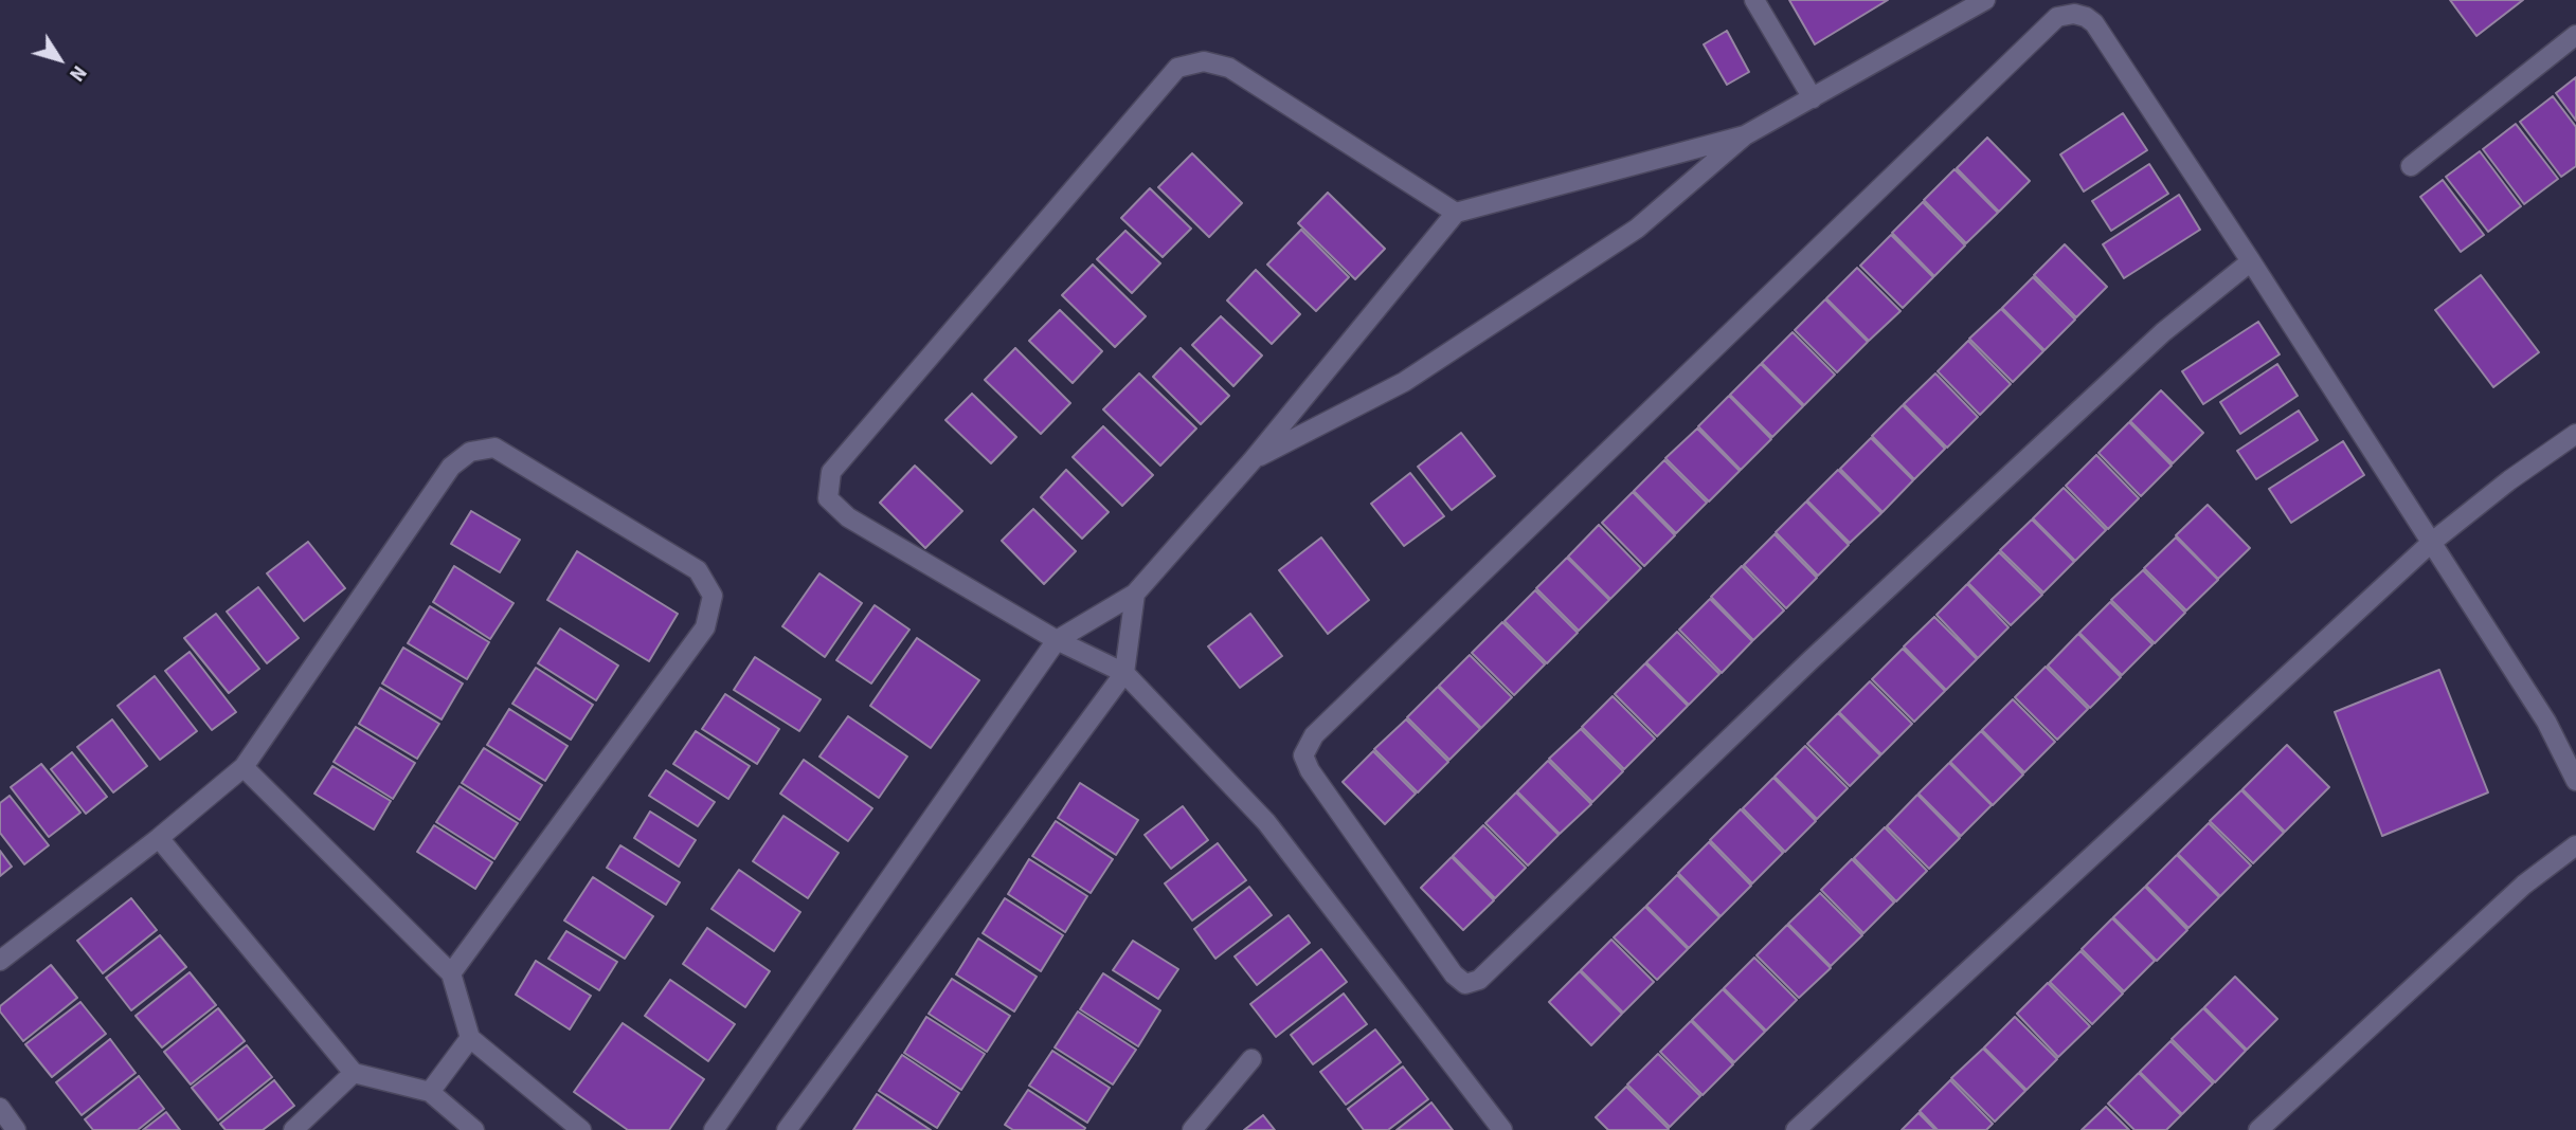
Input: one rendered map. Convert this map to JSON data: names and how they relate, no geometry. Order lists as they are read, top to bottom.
{
  "north": "bottom right"
}
